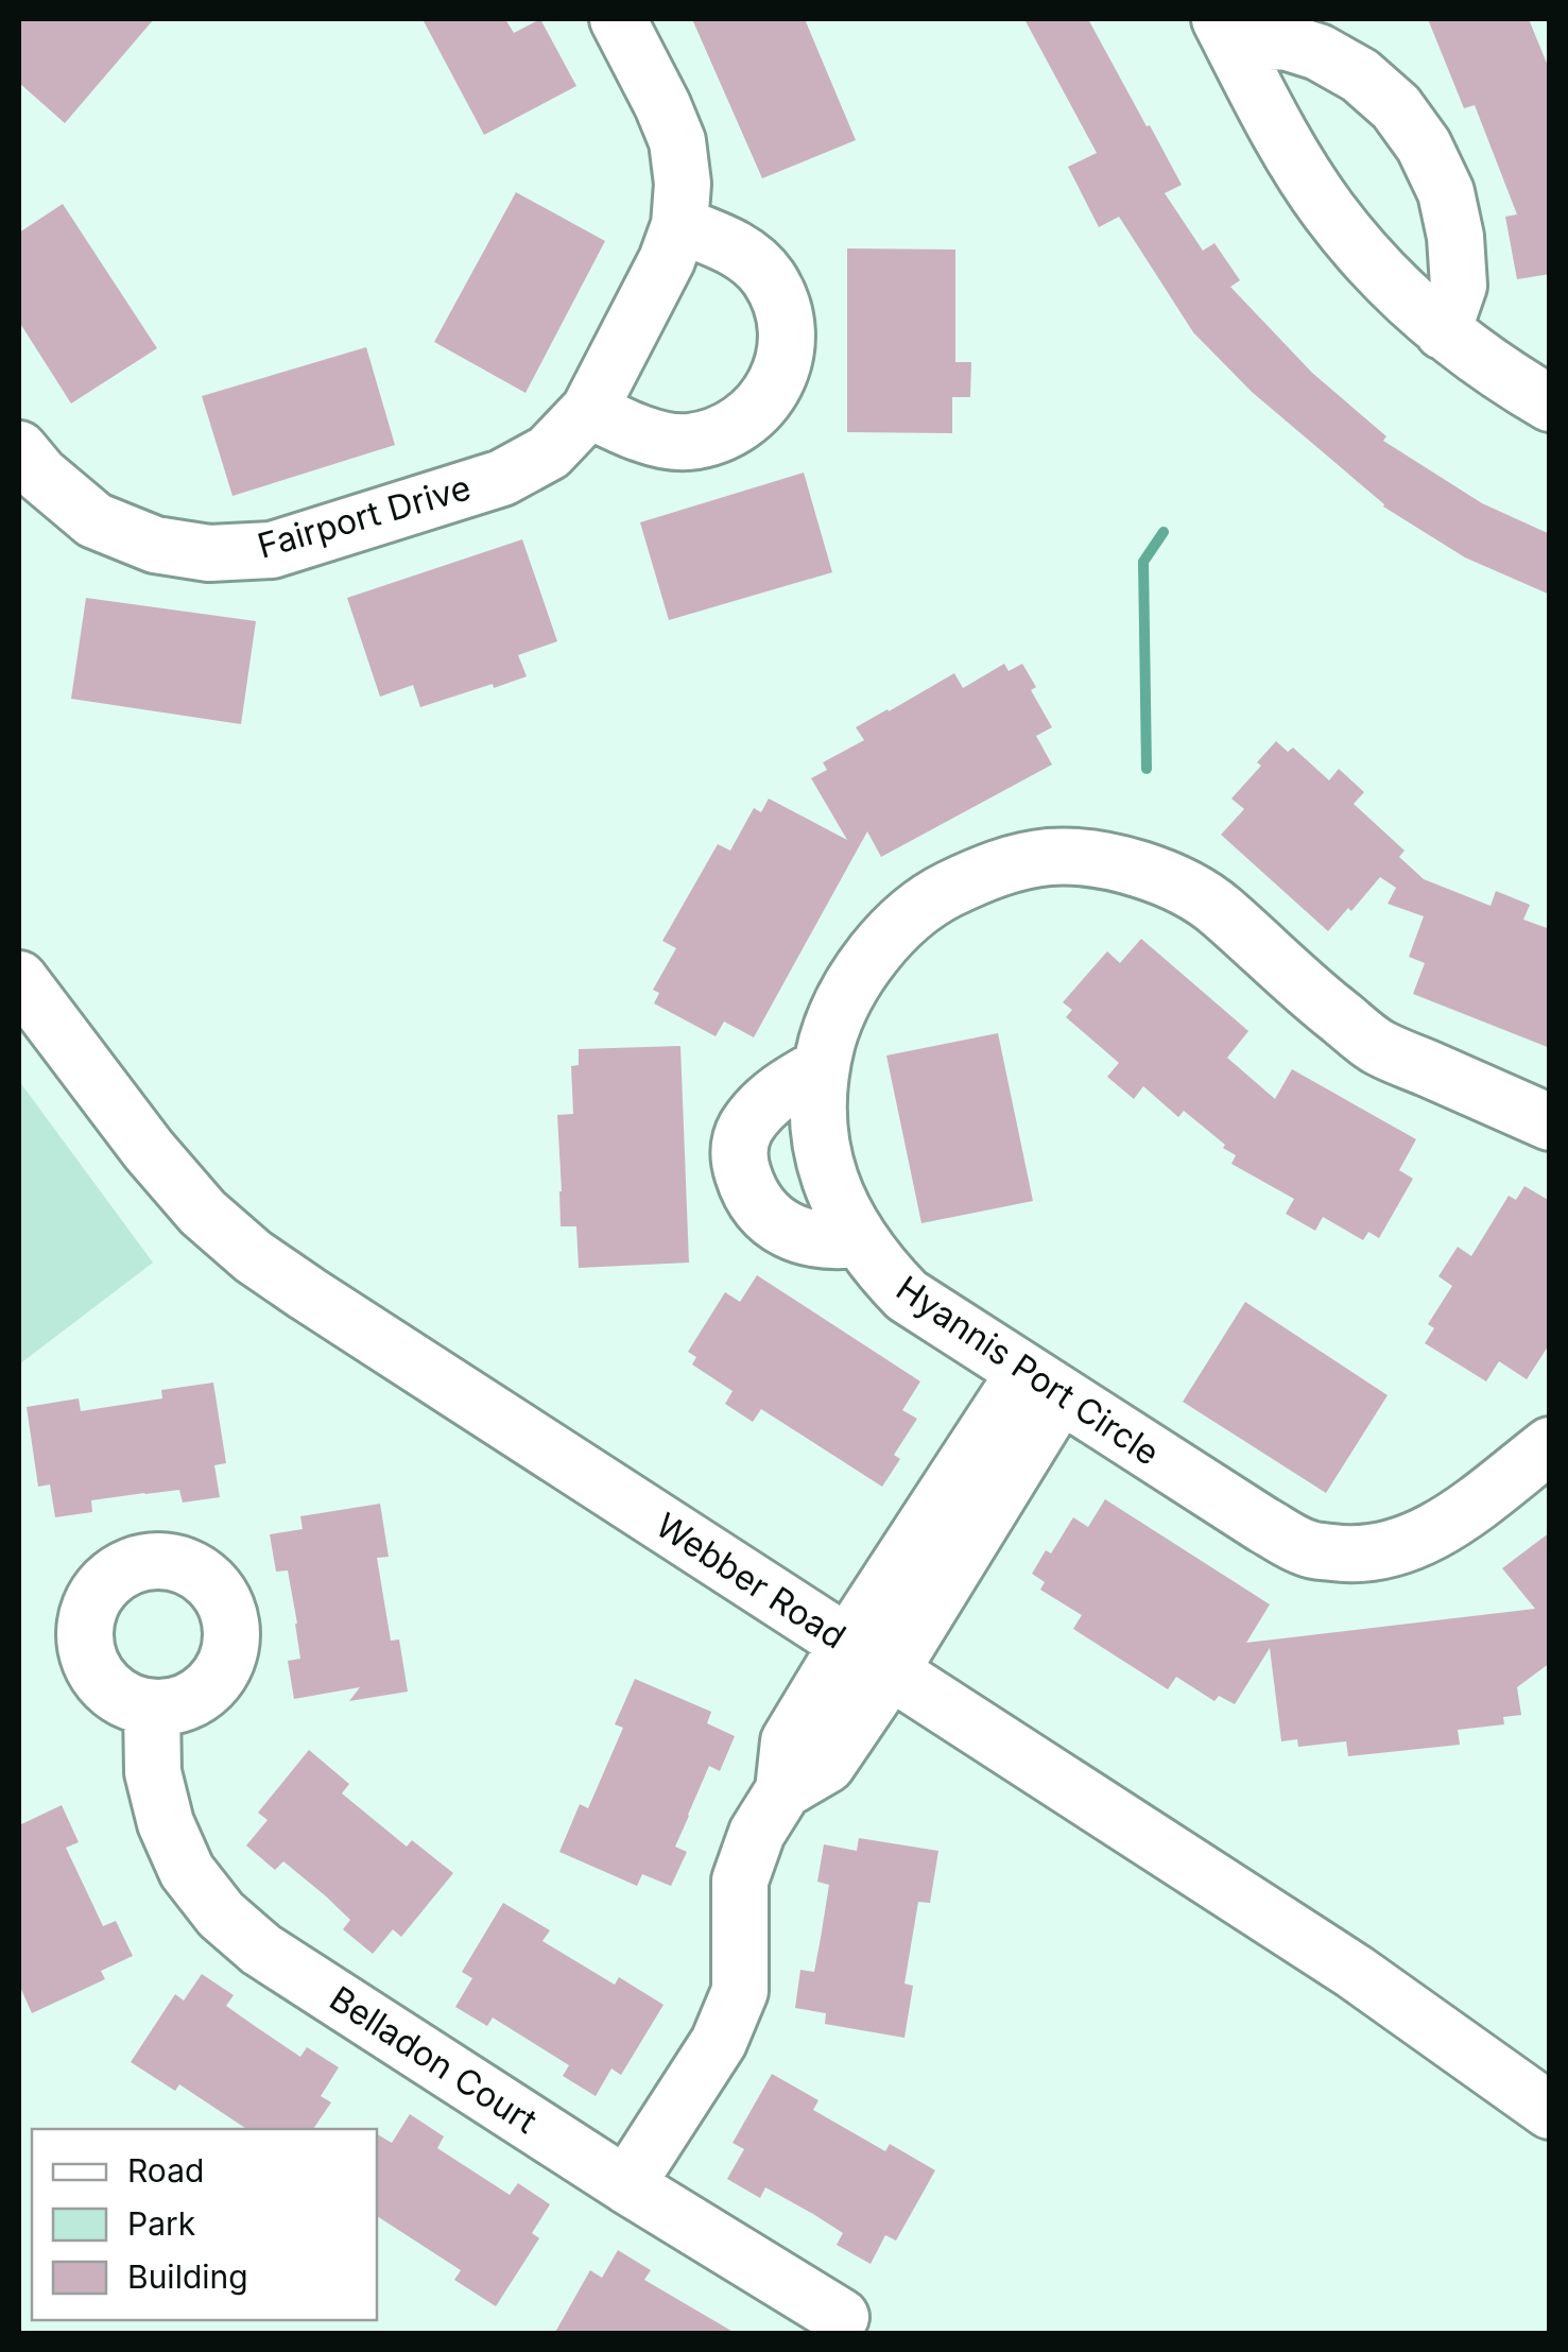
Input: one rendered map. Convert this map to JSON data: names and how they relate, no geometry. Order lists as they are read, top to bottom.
{
  "streets": {
    "street": [
      "Fairport Drive",
      "Hyannis Port Circle",
      "Webber Road",
      "Belladon Court"
    ]
  },
  "legend": ["Road", "Park", "Building"]
}
